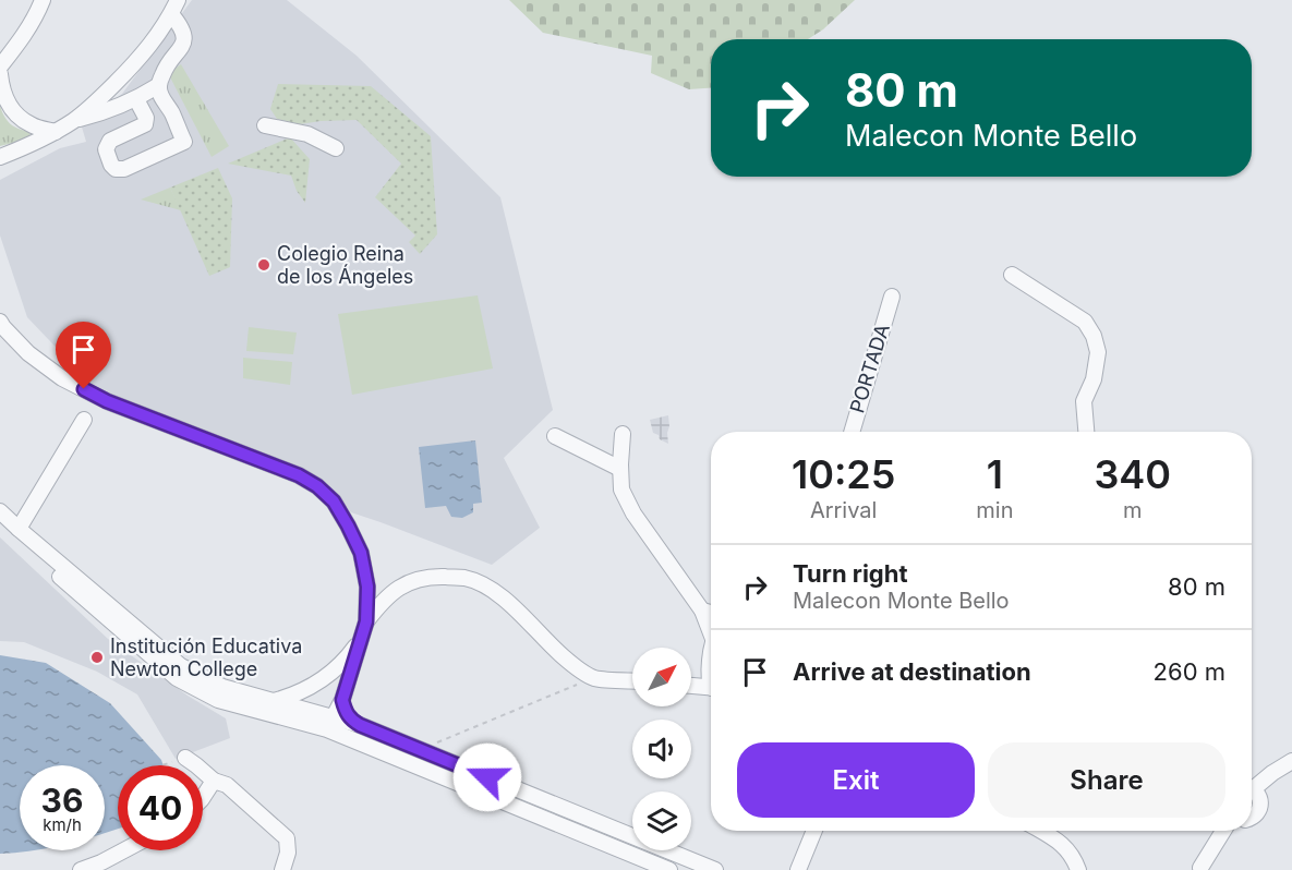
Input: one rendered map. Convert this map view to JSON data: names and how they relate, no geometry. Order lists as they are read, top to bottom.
{
  "streets": {
    "street": ["PORTADA"]
  },
  "places": ["Colegio Reina de los Ángeles", "Institución Educativa Newton College"],
  "north": "top right",
  "page": {
    "turn": ["80 m", "Malecon Monte Bello"],
    "eta": [
      "10:25",
      "Arrival",
      "1",
      "min",
      "340",
      "m"
    ],
    "list": [
      {
        "name": "Turn right",
        "note": "Malecon Monte Bello",
        "value": "80 m"
      },
      {
        "name": "Arrive at destination",
        "value": "260 m"
      }
    ],
    "buttons": ["Exit", "Share"],
    "speed": "36 km/h",
    "limit": "40"
  }
}
